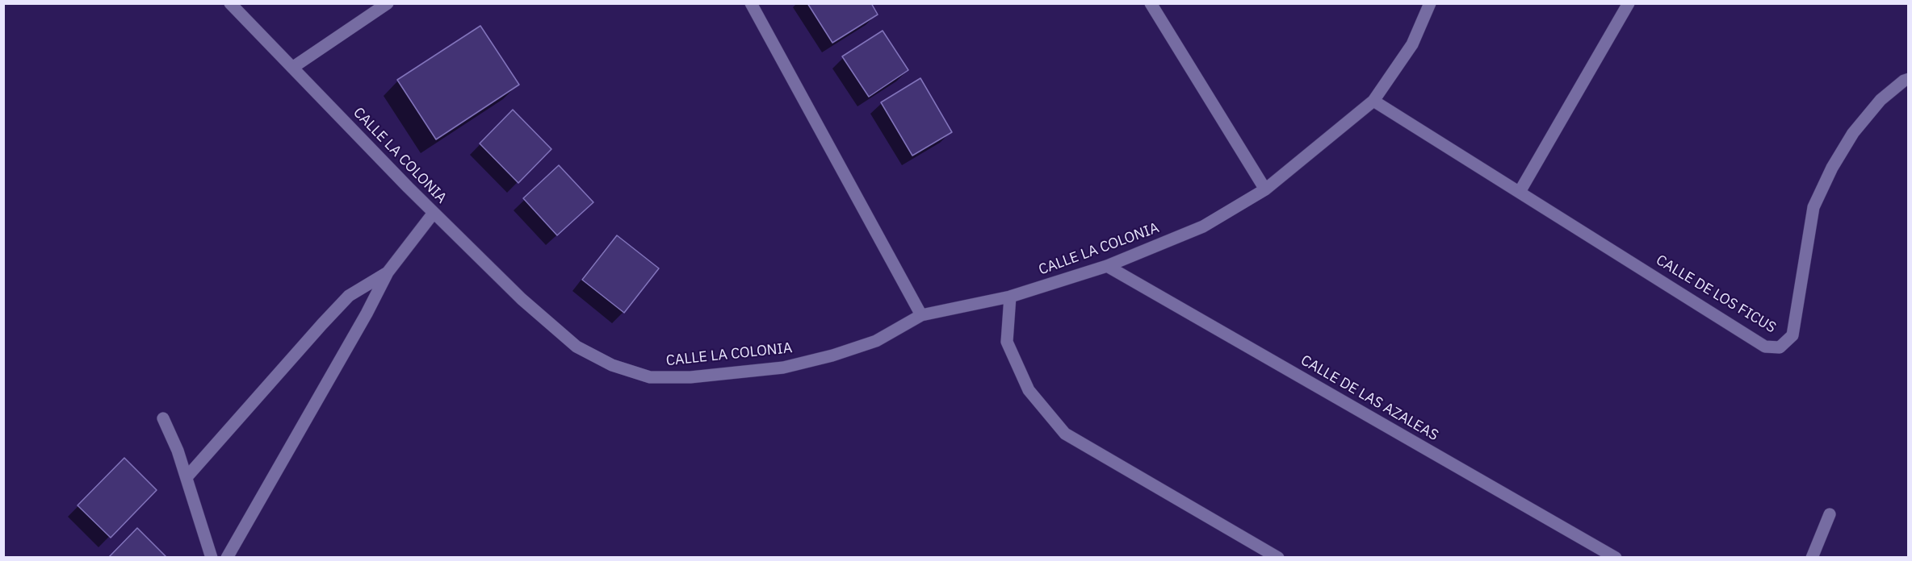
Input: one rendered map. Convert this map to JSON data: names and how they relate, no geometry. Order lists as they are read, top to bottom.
{
  "streets": {
    "street": ["CALLE LA COLONIA", "CALLE DE LOS FICUS", "CALLE DE LAS AZALEAS"]
  },
  "crossings": [
    ["CALLE LA COLONIA", "CALLE DE LOS FICUS"],
    ["CALLE LA COLONIA", "CALLE DE LAS AZALEAS"]
  ]
}
